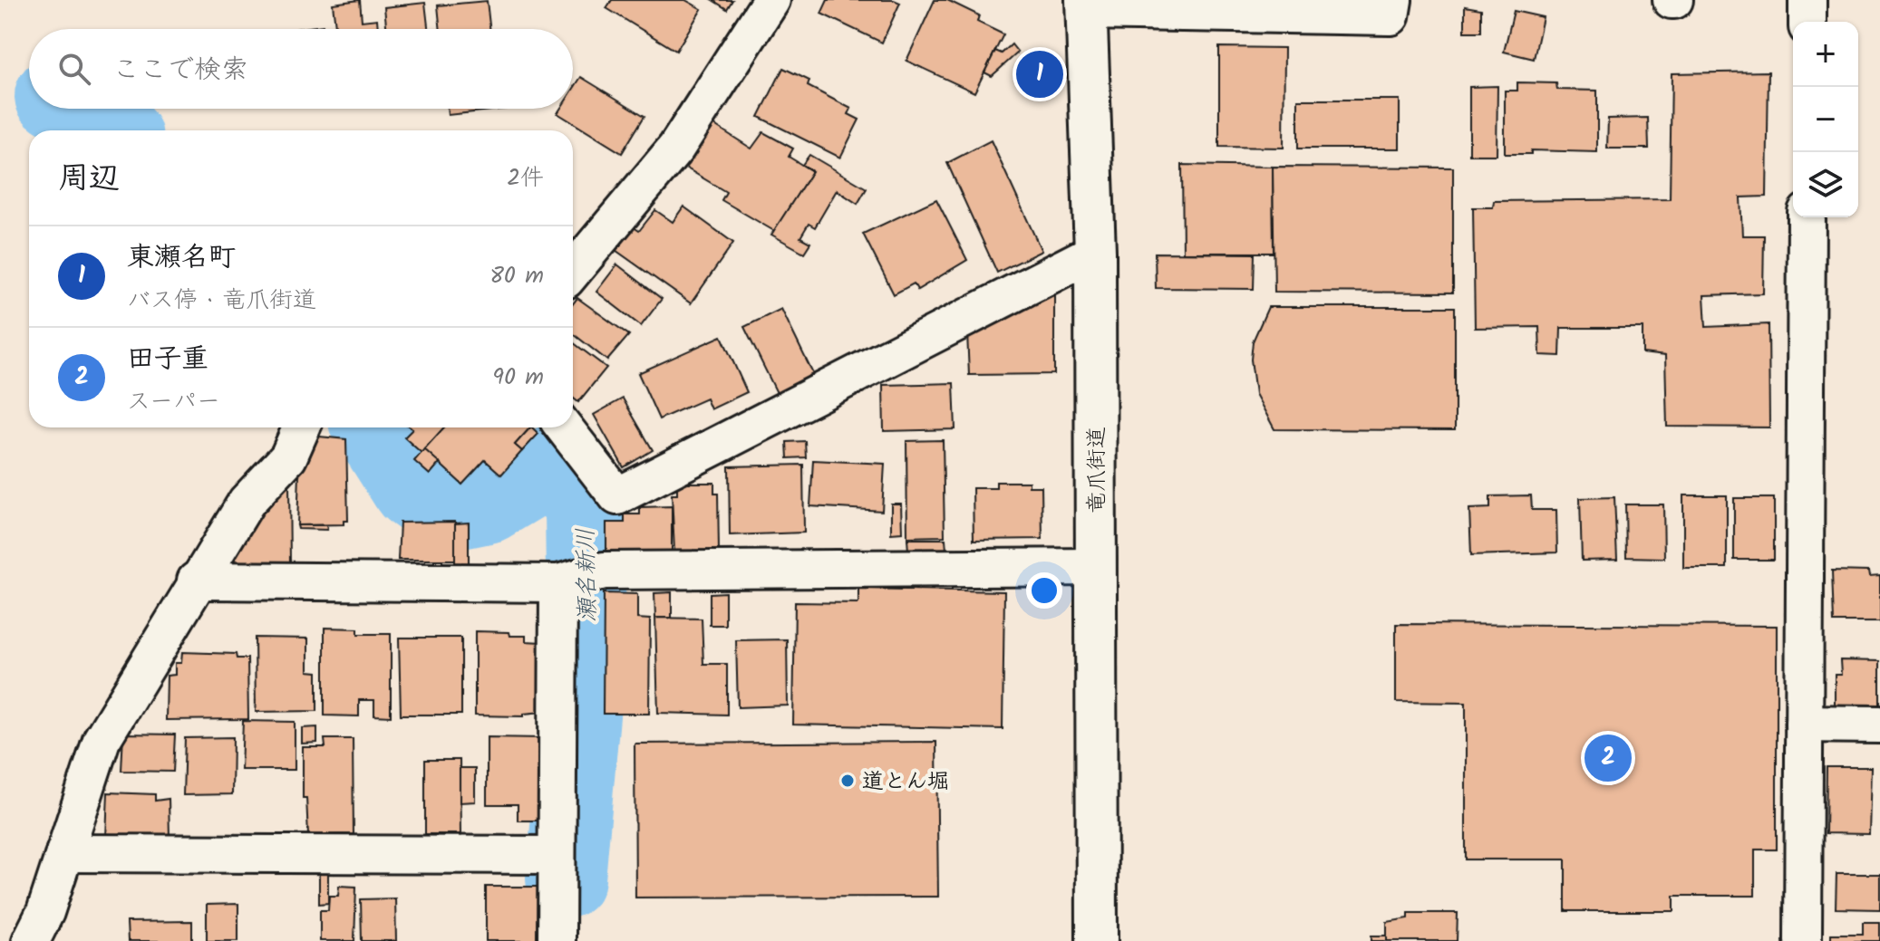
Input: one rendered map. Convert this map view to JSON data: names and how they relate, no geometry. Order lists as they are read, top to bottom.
{
  "streets": {
    "main road": ["竜爪街道"]
  },
  "water": ["瀬名新川"],
  "places": ["道とん堀"],
  "page": {
    "map_buttons": ["+", "−"],
    "search": "ここで検索",
    "pins": ["1", "2"],
    "heading": ["周辺", "2件"],
    "list": [
      {
        "mark": "1",
        "name": "東瀬名町",
        "note": "バス停 · 竜爪街道",
        "value": "80 m"
      },
      {
        "mark": "2",
        "name": "田子重",
        "note": "スーパー",
        "value": "90 m"
      }
    ]
  }
}
